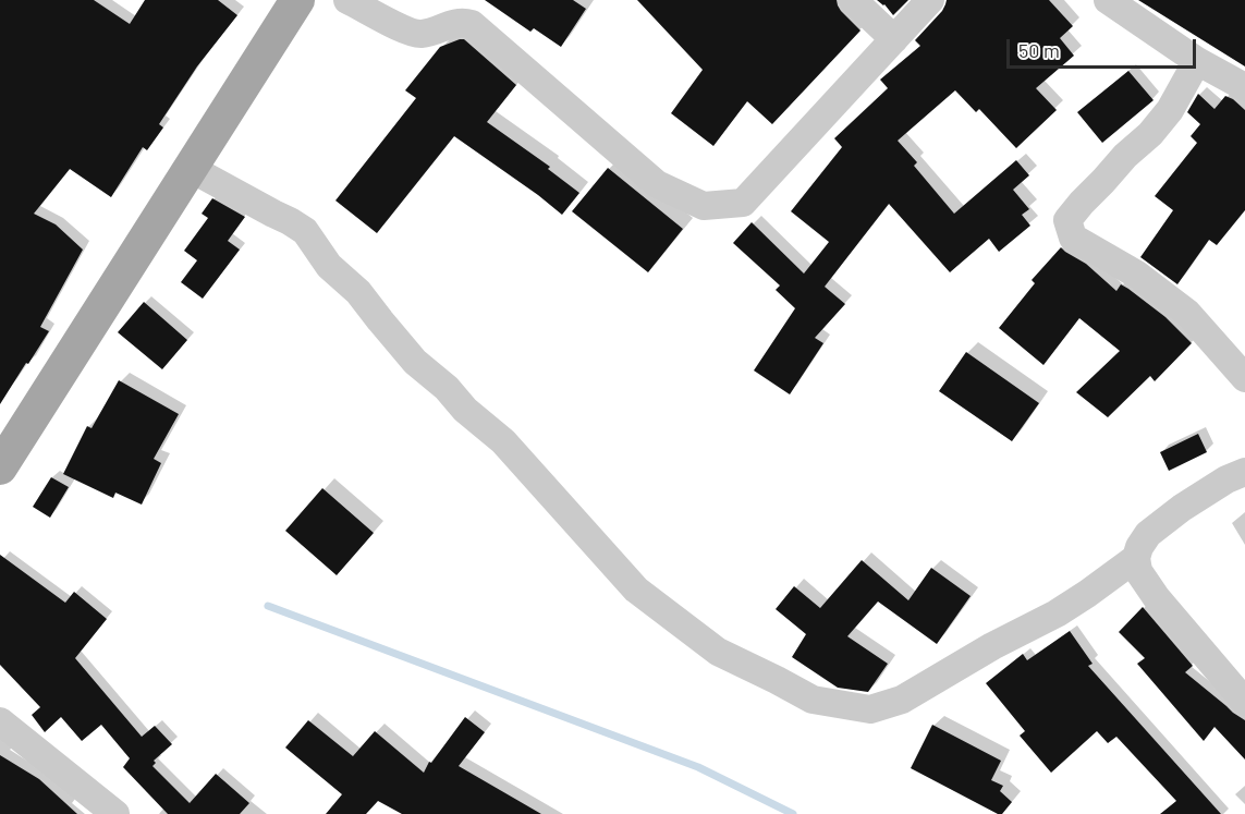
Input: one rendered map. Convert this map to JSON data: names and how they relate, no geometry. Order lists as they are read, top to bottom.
{
  "scale_bar": "50 m"
}
